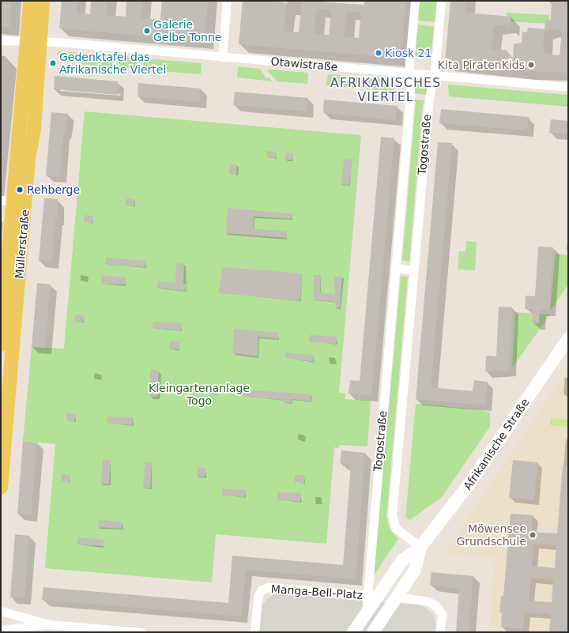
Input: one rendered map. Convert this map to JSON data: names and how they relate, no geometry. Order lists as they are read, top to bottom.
{
  "streets": {
    "main road": ["Müllerstraße"],
    "street": [
      "Otawistraße",
      "Togostraße",
      "Afrikanische Straße",
      "Manga-Bell-Platz"
    ]
  },
  "crossings": [
    ["Otawistraße", "Togostraße"],
    ["Otawistraße", "Müllerstraße"],
    ["Togostraße", "Afrikanische Straße"],
    ["Togostraße", "Manga-Bell-Platz"],
    ["Afrikanische Straße", "Manga-Bell-Platz"]
  ],
  "districts": ["AFRIKANISCHES VIERTEL"],
  "parks": ["Kleingartenanlage Togo"],
  "places": [
    "Galerie Gelbe Tonne",
    "Kiosk 21",
    "Gedenktafel das Afrikanische Viertel",
    "Kita PiratenKids",
    "Rehberge",
    "Möwensee Grundschule"
  ]
}
